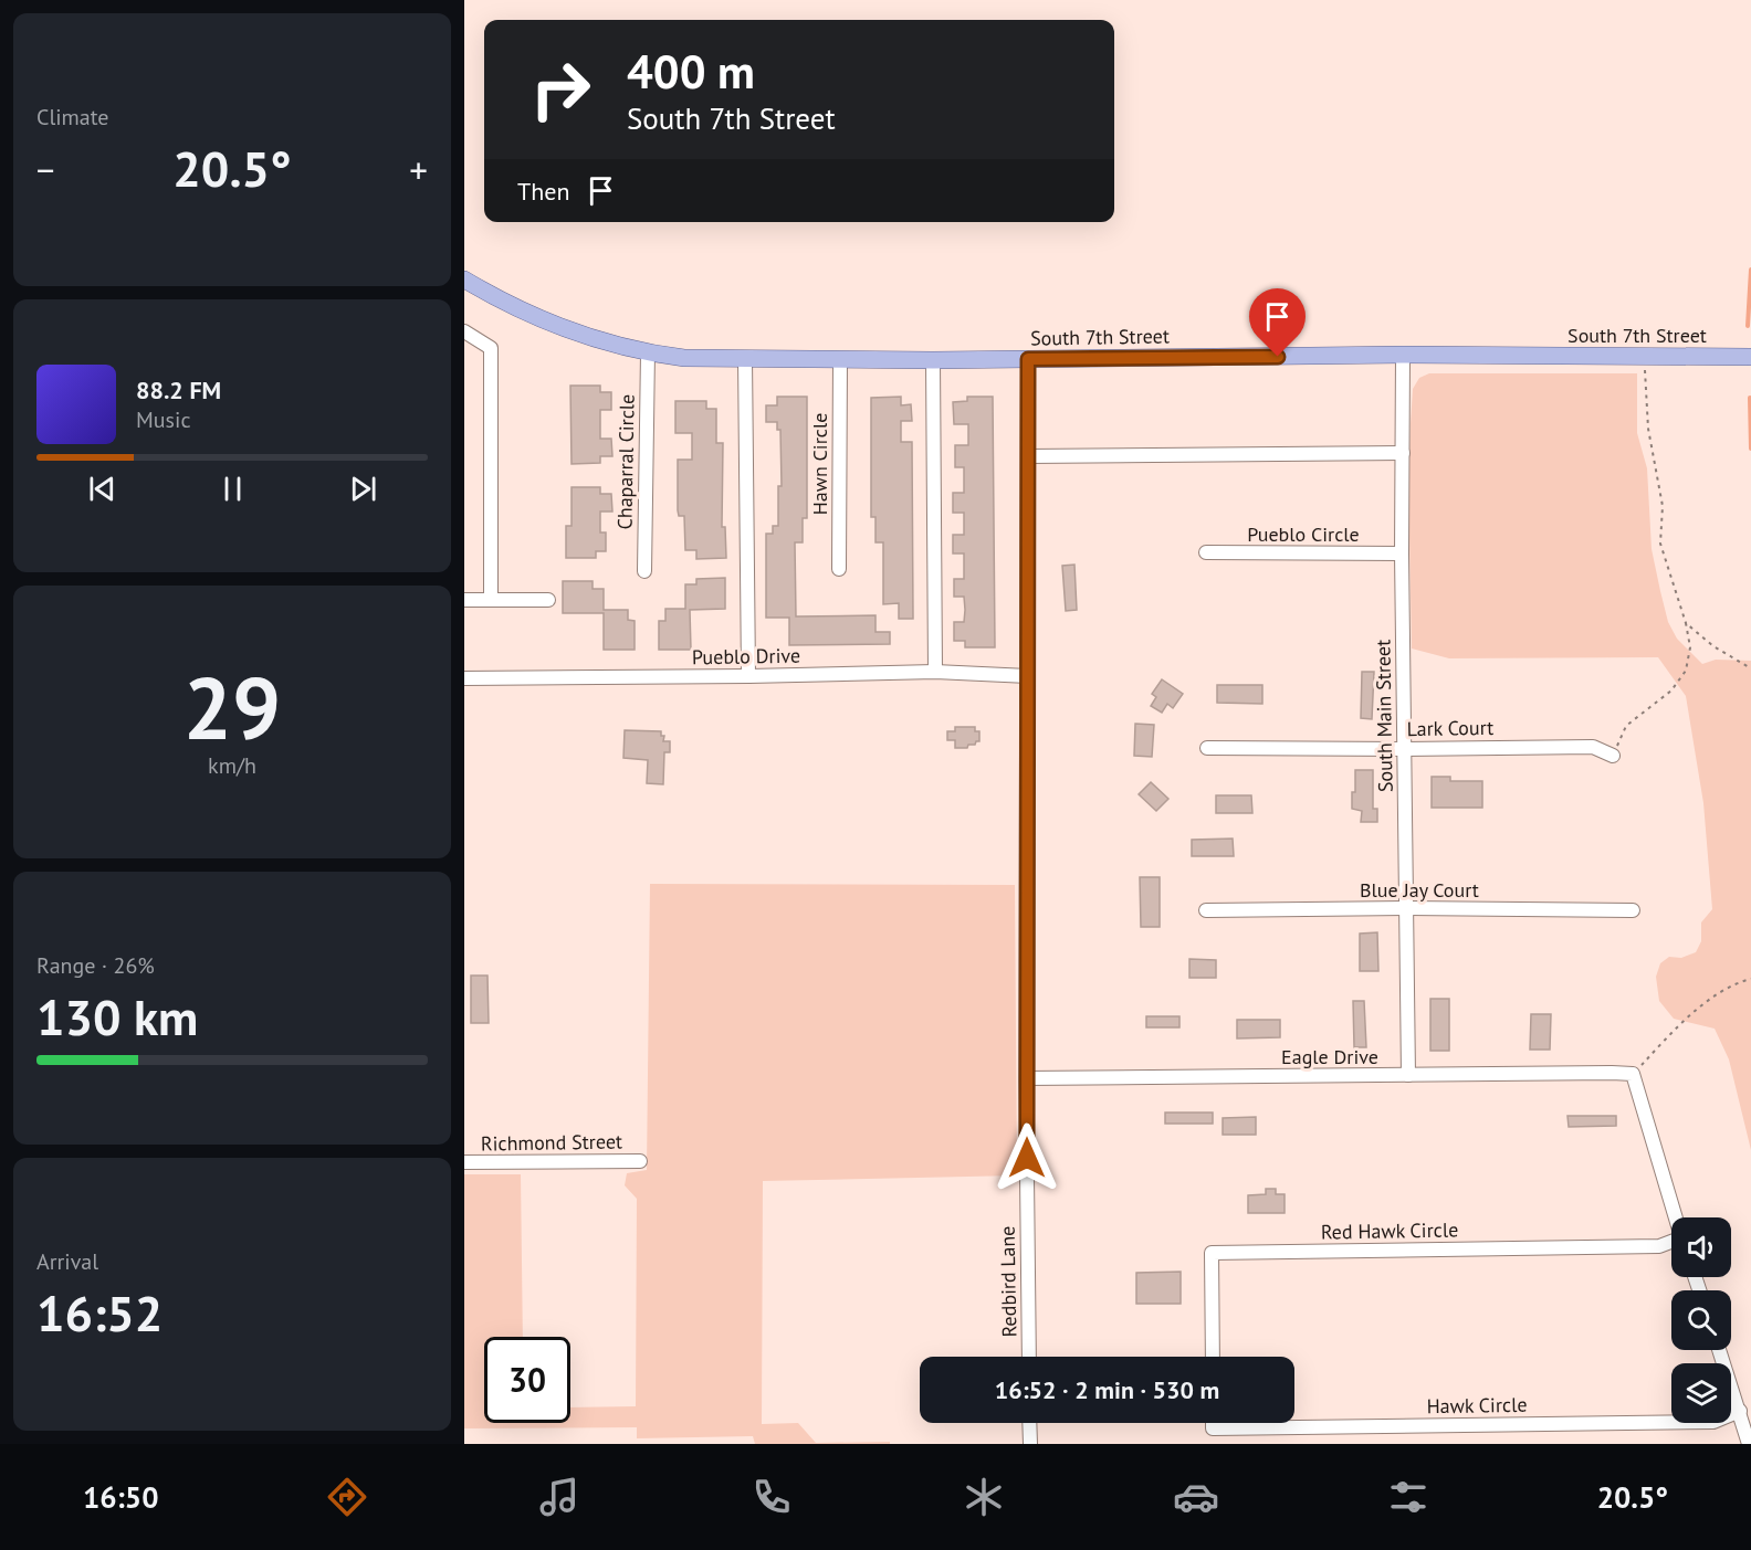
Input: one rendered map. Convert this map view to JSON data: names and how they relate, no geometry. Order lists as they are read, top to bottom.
{
  "streets": {
    "main road": ["South 7th Street"],
    "street": [
      "Chaparral Circle",
      "Hawn Circle",
      "Pueblo Circle",
      "Pueblo Drive",
      "South Main Street",
      "Lark Court",
      "Blue Jay Court",
      "Eagle Drive",
      "Richmond Street",
      "Red Hawk Circle",
      "Redbird Lane",
      "Hawk Circle"
    ]
  },
  "crossings": [
    ["South 7th Street", "Chaparral Circle"],
    ["South 7th Street", "Hawn Circle"],
    ["South 7th Street", "South Main Street"],
    ["South 7th Street", "Redbird Lane"],
    ["Pueblo Circle", "South Main Street"],
    ["Pueblo Drive", "Redbird Lane"],
    ["South Main Street", "Lark Court"],
    ["South Main Street", "Blue Jay Court"],
    ["South Main Street", "Eagle Drive"],
    ["Eagle Drive", "Redbird Lane"]
  ],
  "page": {
    "tile": [
      "Climate",
      ["29", "km/h"],
      ["Range · 26%", "130 km"],
      ["Arrival", "16:52"]
    ],
    "turn": ["400 m", "South 7th Street"],
    "heat": ["−", "20.5°", "+"],
    "then": "Then",
    "song": ["88.2 FM", "Music"],
    "limit": "30",
    "trip": "16:52 · 2 min · 530 m",
    "tabs": ["16:50", "20.5°"]
  }
}
